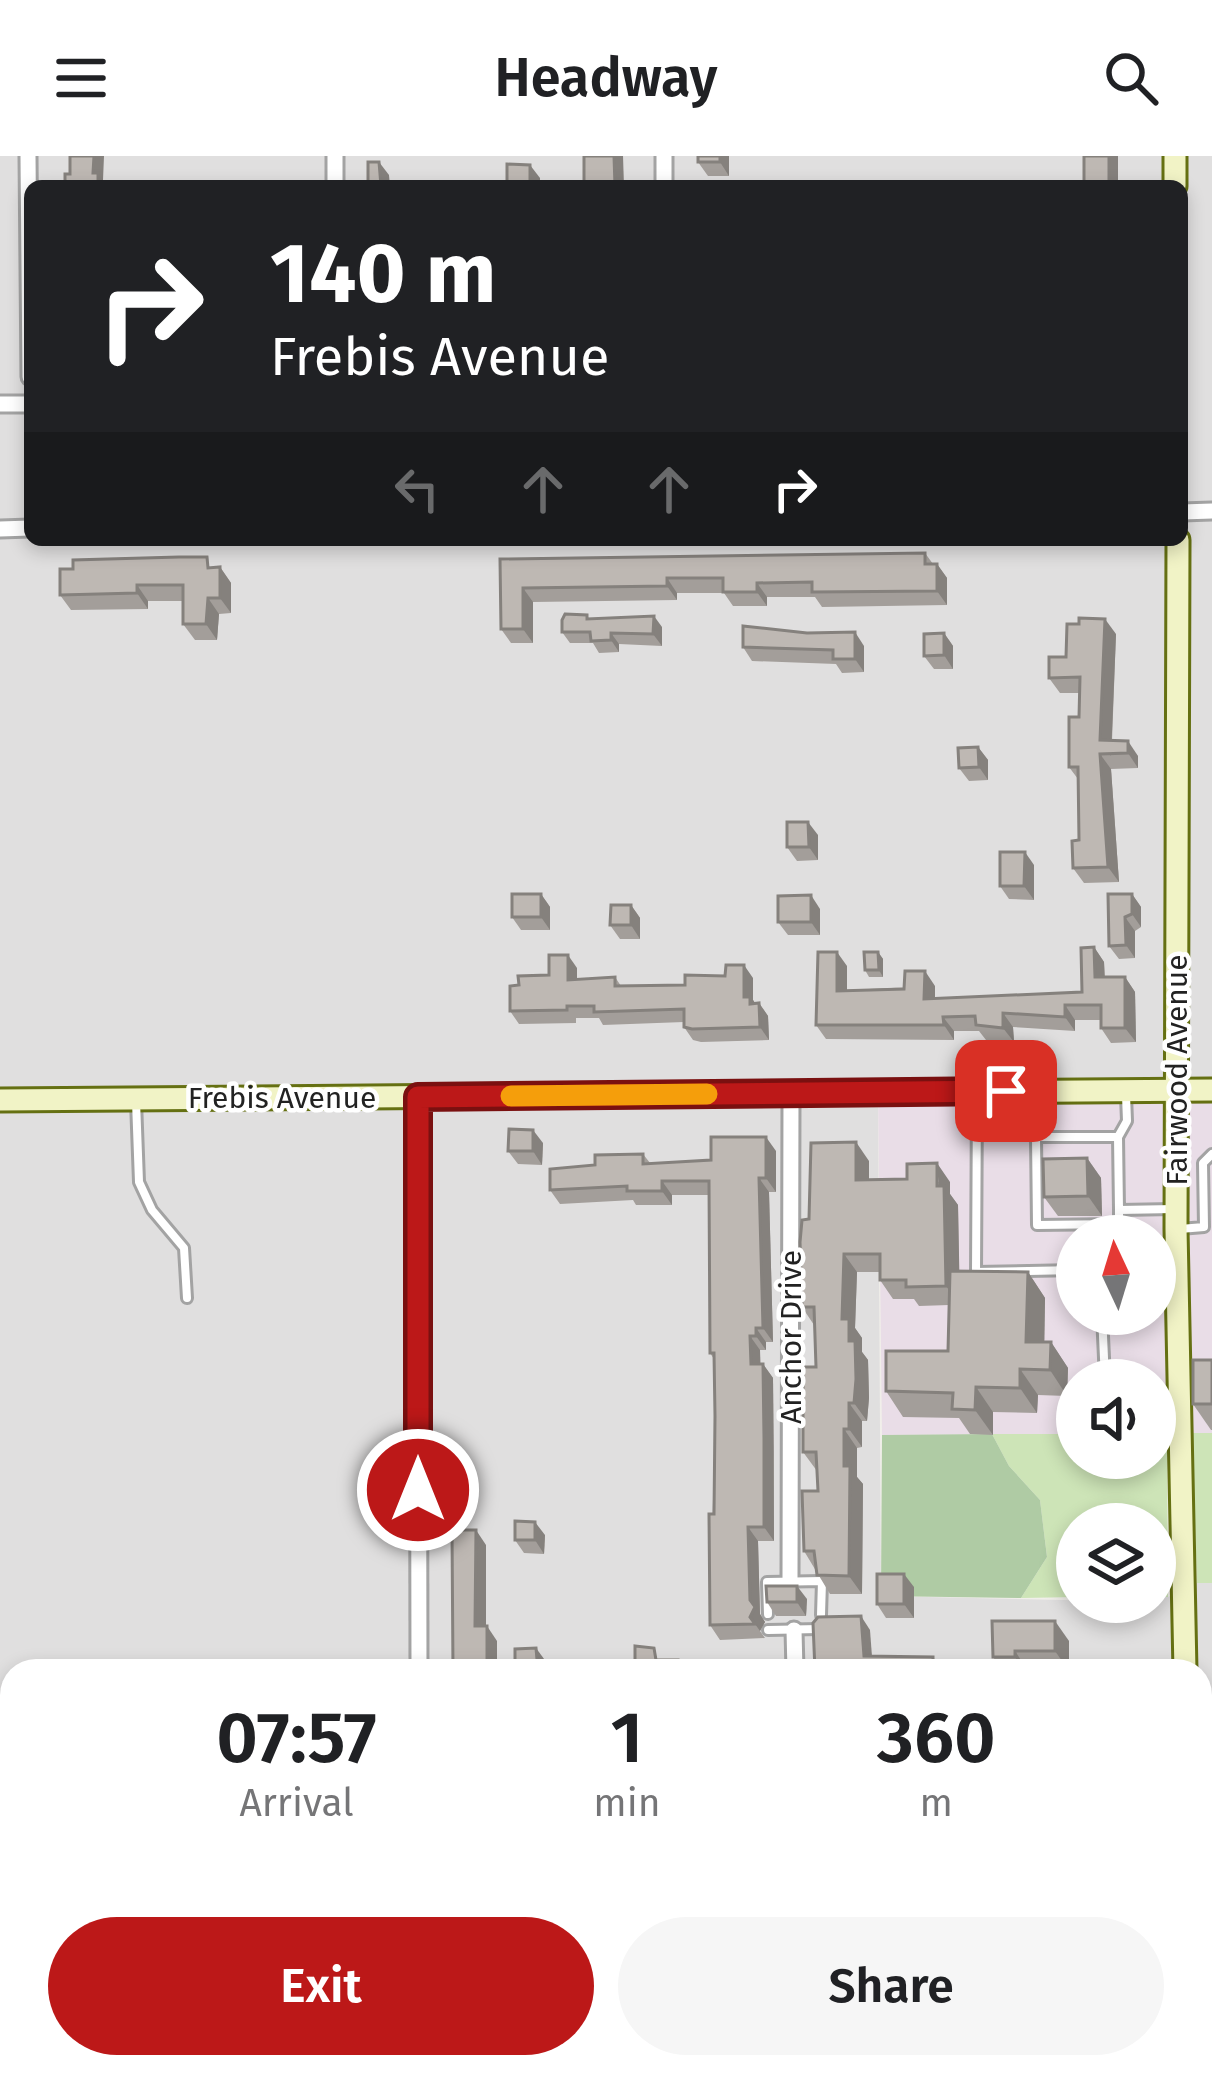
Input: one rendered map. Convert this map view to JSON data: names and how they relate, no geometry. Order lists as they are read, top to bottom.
{
  "streets": {
    "main road": ["Fairwood Avenue", "Frebis Avenue"],
    "street": ["Anchor Drive"]
  },
  "crossings": [
    ["Fairwood Avenue", "Frebis Avenue"],
    ["Frebis Avenue", "Anchor Drive"]
  ],
  "north": "top",
  "page": {
    "header": "Headway",
    "turn": ["140 m", "Frebis Avenue"],
    "eta": [
      "07:57",
      "Arrival",
      "1",
      "min",
      "360",
      "m"
    ],
    "buttons": ["Exit", "Share"]
  }
}
